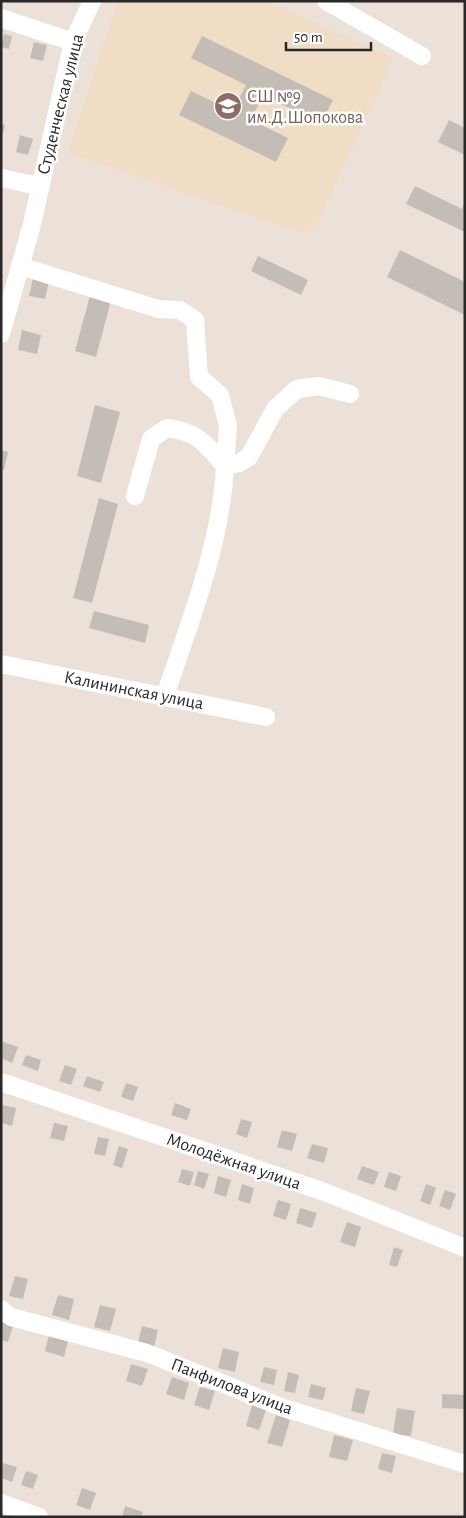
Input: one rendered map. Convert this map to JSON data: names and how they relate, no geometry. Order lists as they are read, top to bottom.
{
  "streets": {
    "street": [
      "Студенческая улица",
      "Калининская улица",
      "Молодёжная улица",
      "Панфилова улица"
    ]
  },
  "places": {
    "school or university": ["СШ №9 им.Д.Шопокова"]
  },
  "scale_bar": "50 m"
}
